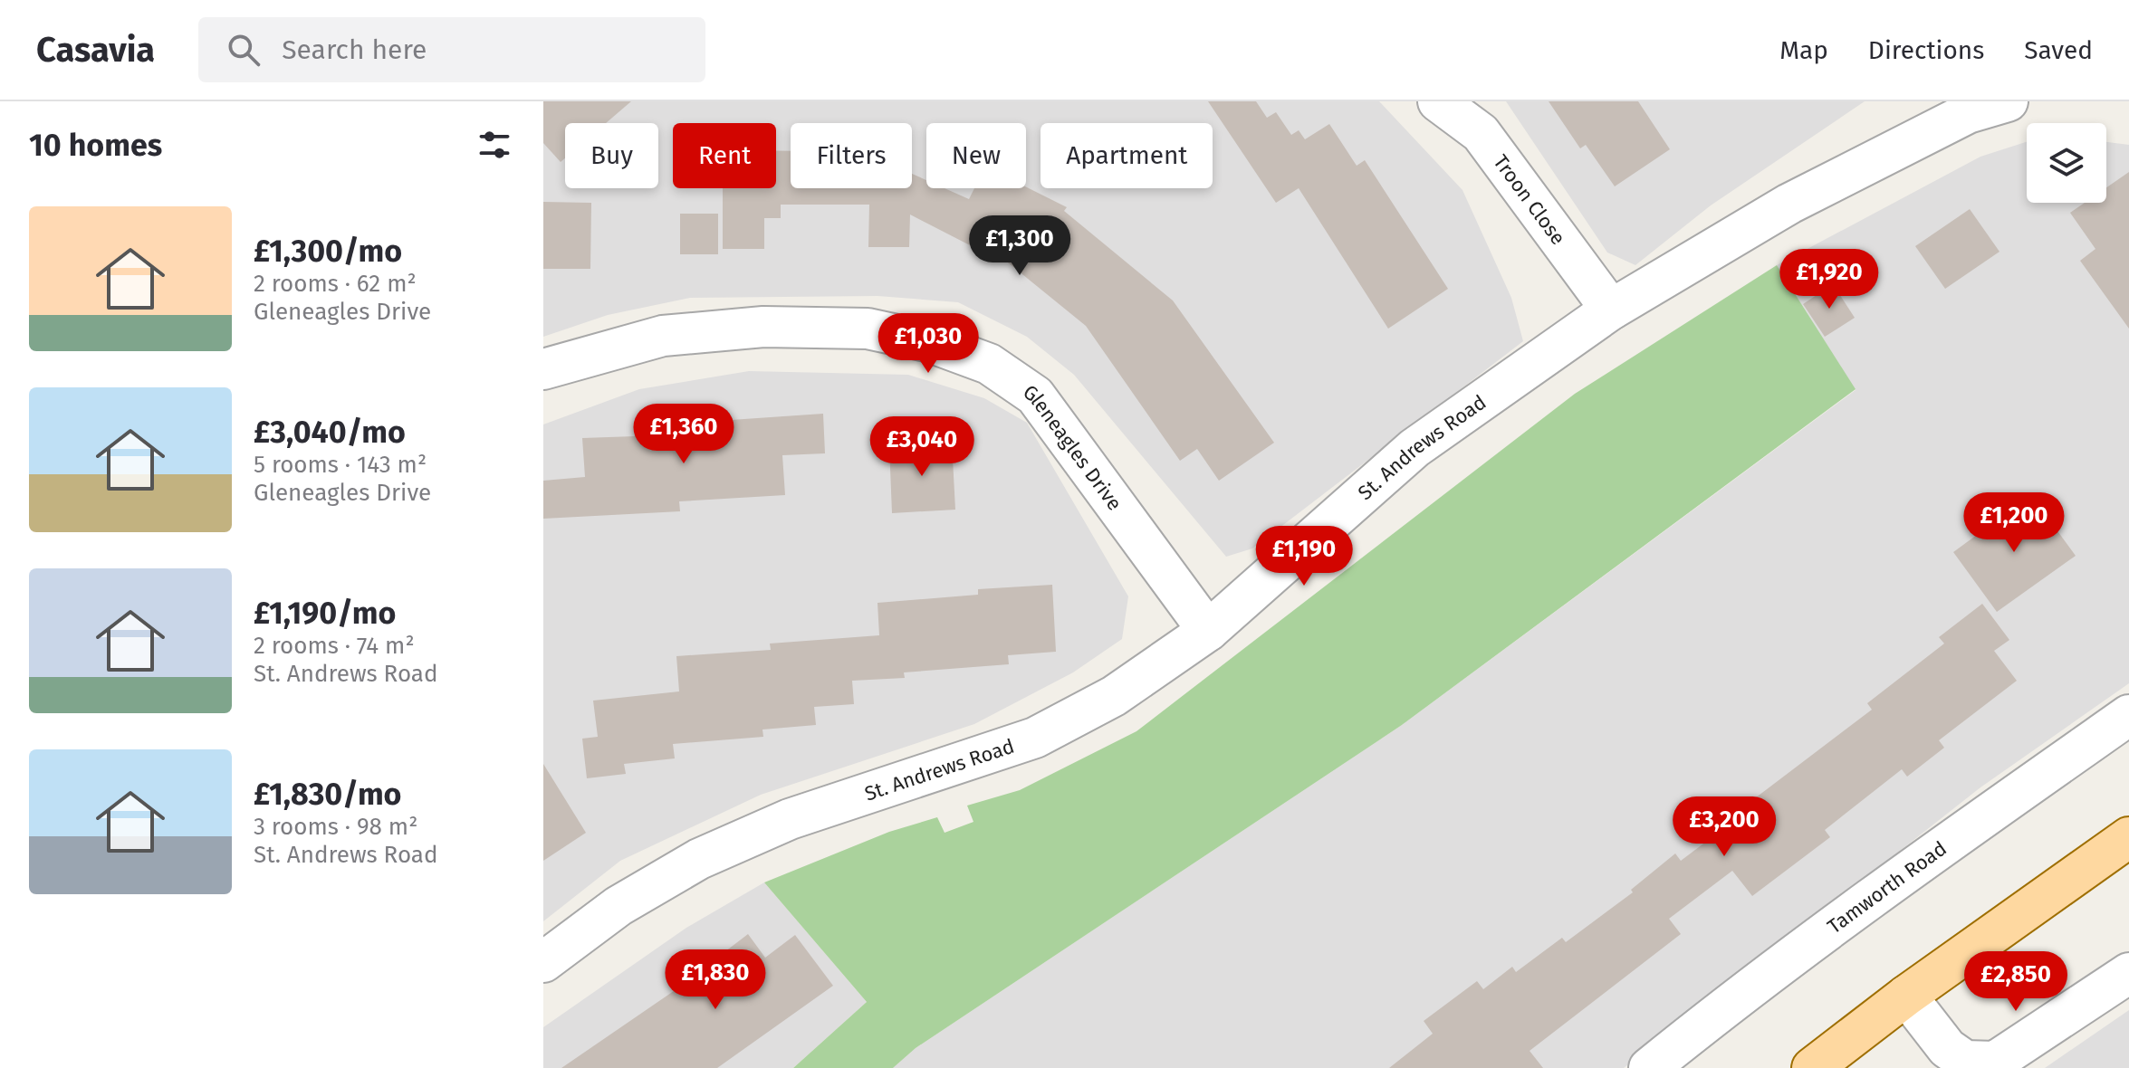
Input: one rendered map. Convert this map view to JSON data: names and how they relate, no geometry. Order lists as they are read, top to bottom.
{
  "streets": {
    "street": [
      "Troon Close",
      "St. Andrews Road",
      "Gleneagles Drive",
      "Tamworth Road"
    ]
  },
  "crossings": [
    ["Troon Close", "St. Andrews Road"],
    ["St. Andrews Road", "Gleneagles Drive"]
  ],
  "page": {
    "header": "Casavia",
    "search": "Search here",
    "nav": ["Map", "Directions", "Saved"],
    "heading": "10 homes",
    "chip": [
      "Buy",
      "Rent",
      "Filters",
      "New",
      "Apartment"
    ],
    "list": [
      {
        "name": "£1,300/mo",
        "note": "2 rooms · 62 m² · Gleneagles Drive"
      },
      {
        "name": "£3,040/mo",
        "note": "5 rooms · 143 m² · Gleneagles Drive"
      },
      {
        "name": "£1,190/mo",
        "note": "2 rooms · 74 m² · St. Andrews Road"
      },
      {
        "name": "£1,830/mo",
        "note": "3 rooms · 98 m² · St. Andrews Road"
      }
    ],
    "price": [
      "£1,300",
      "£1,920",
      "£1,030",
      "£1,360",
      "£3,040",
      "£1,200",
      "£1,190",
      "£3,200",
      "£1,830",
      "£2,850"
    ]
  }
}
